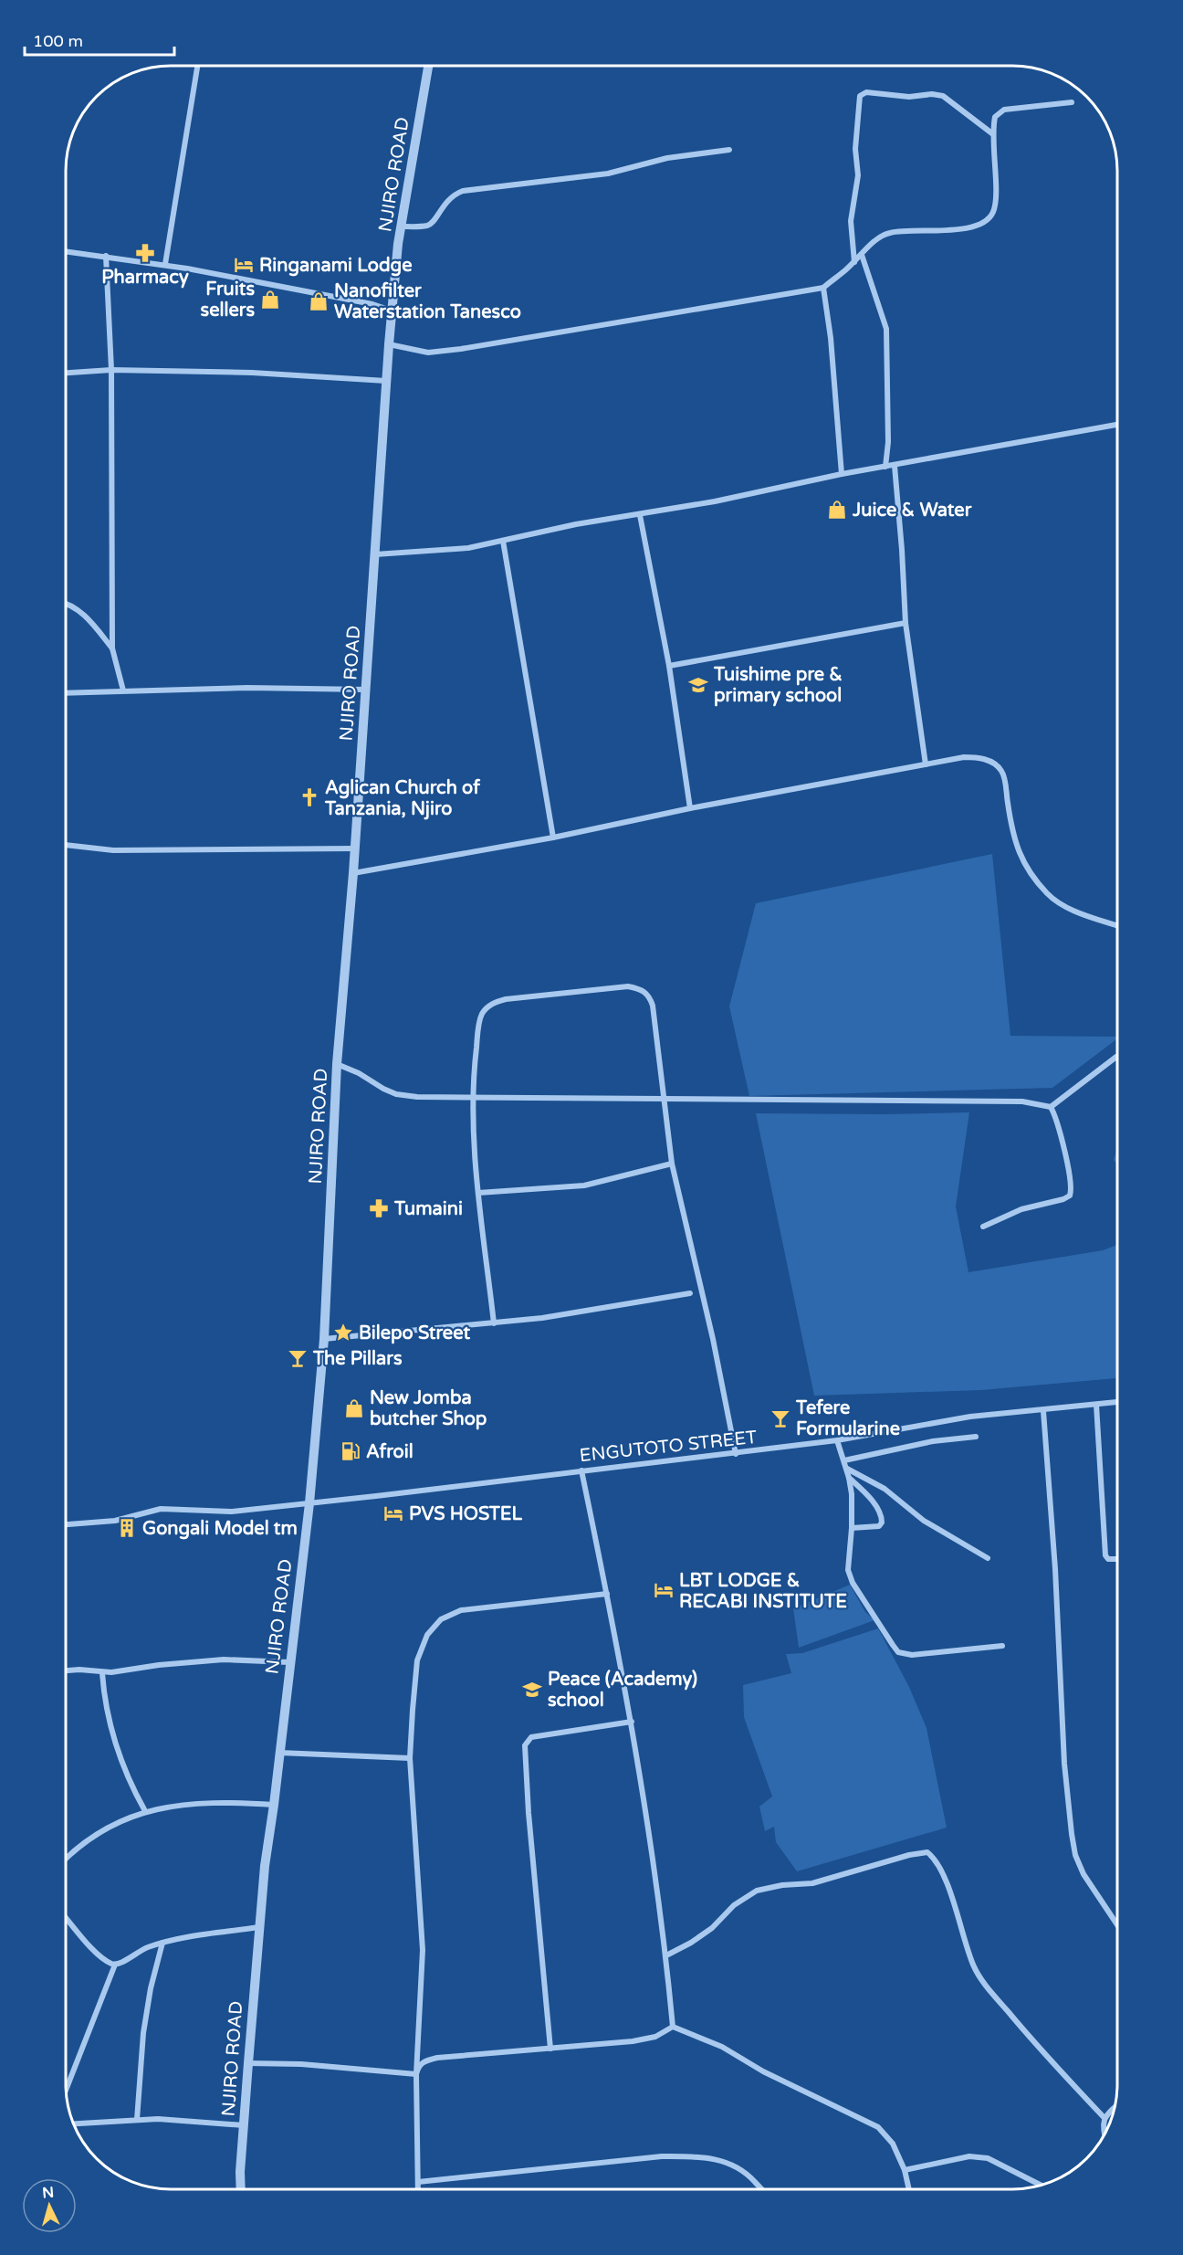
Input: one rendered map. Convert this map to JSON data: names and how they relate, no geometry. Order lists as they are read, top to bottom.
{
  "streets": {
    "street": ["NJIRO ROAD", "ENGUTOTO STREET"]
  },
  "crossings": [
    ["NJIRO ROAD", "ENGUTOTO STREET"]
  ],
  "places": {
    "pharmacy": ["Pharmacy", "Tumaini"],
    "hotel": ["Ringanami Lodge", "PVS HOSTEL", "LBT LODGE & RECABI INSTITUTE"],
    "shop": [
      "Fruits sellers",
      "Nanofilter Waterstation Tanesco",
      "Juice & Water",
      "New Jomba butcher Shop"
    ],
    "school or university": ["Tuishime pre & primary school", "Peace (Academy) school"],
    "church": ["Aglican Church of Tanzania, Njiro"],
    "place": ["Bilepo Street"],
    "bar": ["The Pillars", "Tefere Formularine"],
    "fuel station": ["Afroil"],
    "building": ["Gongali Model tm"]
  },
  "scale_bar": "100 m",
  "north": "top"
}
